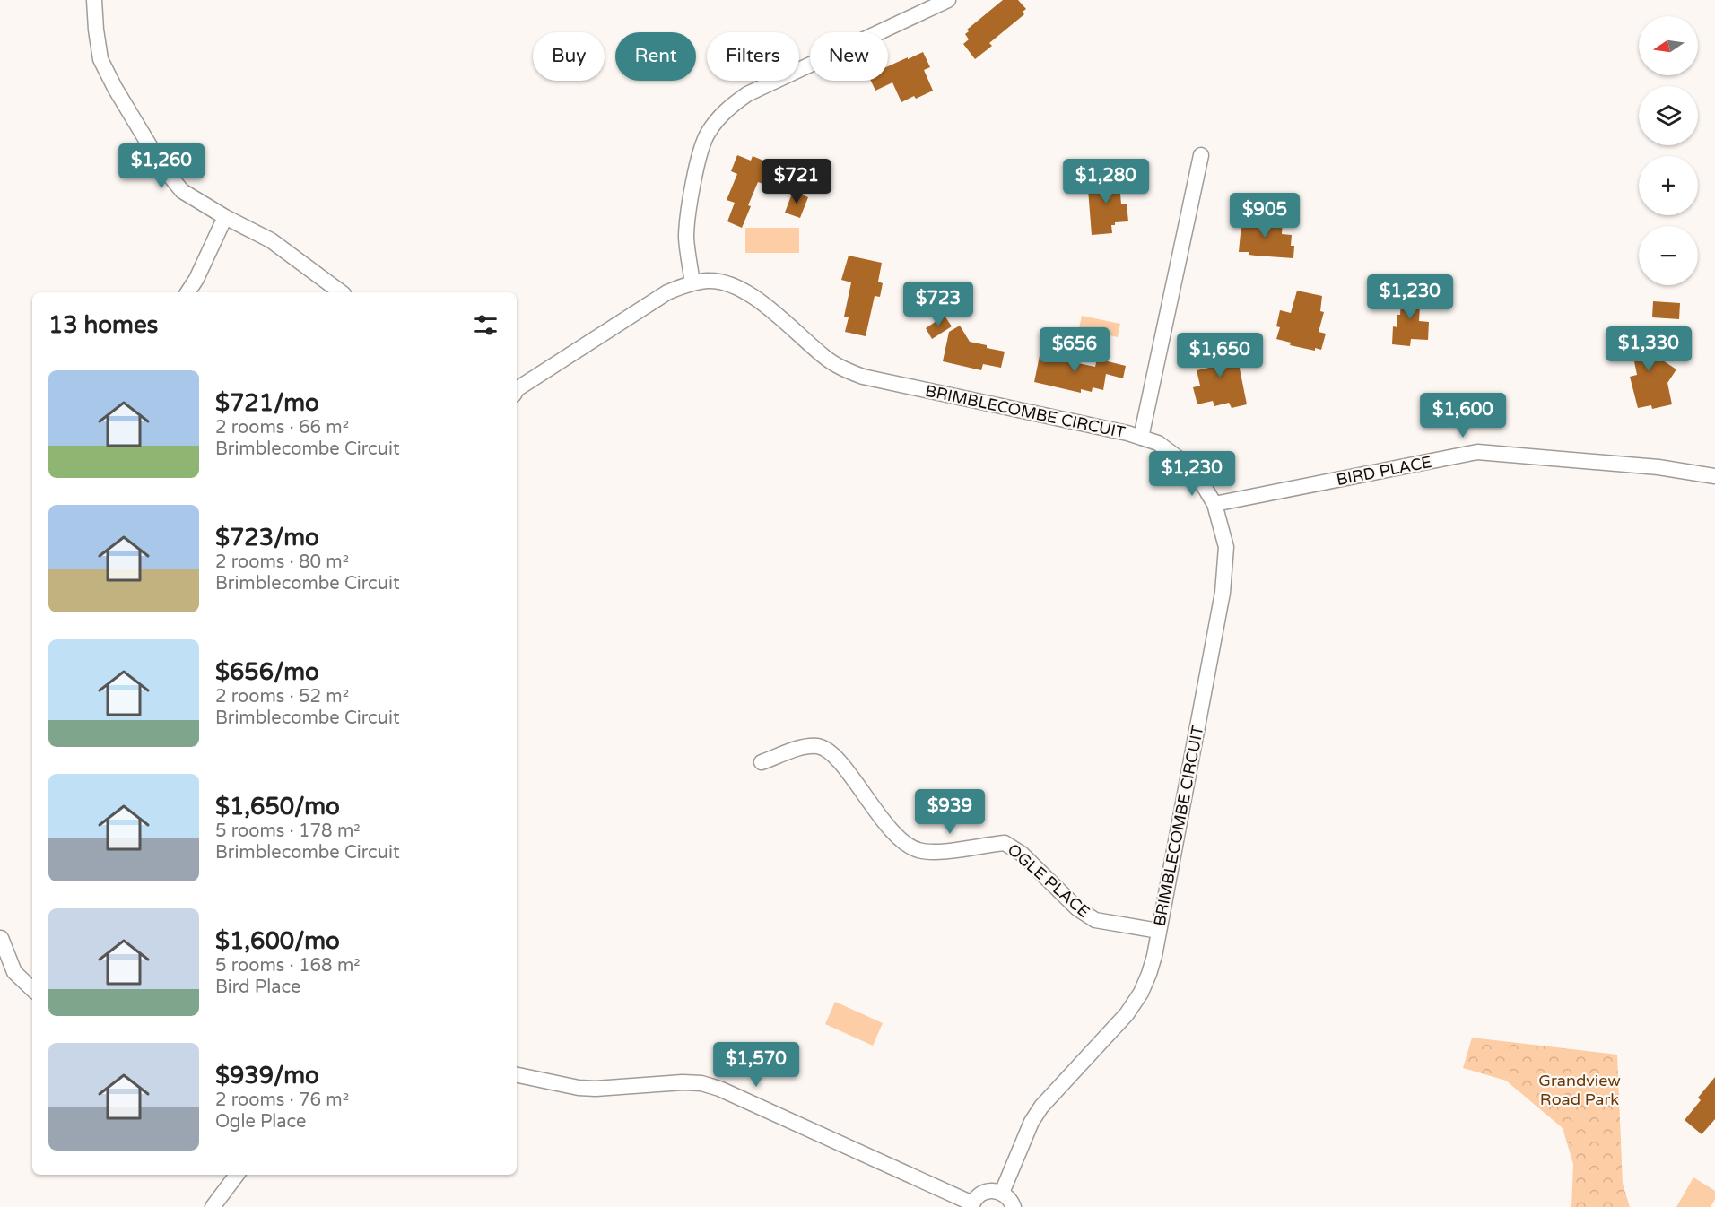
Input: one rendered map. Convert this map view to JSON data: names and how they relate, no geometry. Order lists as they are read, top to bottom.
{
  "streets": {
    "street": ["BRIMBLECOMBE CIRCUIT", "BIRD PLACE", "OGLE PLACE"]
  },
  "crossings": [
    ["BRIMBLECOMBE CIRCUIT", "BIRD PLACE"],
    ["BRIMBLECOMBE CIRCUIT", "OGLE PLACE"]
  ],
  "parks": ["Grandview Road Park"],
  "north": "left",
  "page": {
    "map_buttons": ["+", "−"],
    "chip": [
      "Buy",
      "Rent",
      "Filters",
      "New"
    ],
    "price": [
      "$1,260",
      "$721",
      "$1,280",
      "$905",
      "$1,230",
      "$723",
      "$1,330",
      "$656",
      "$1,650",
      "$1,600",
      "$1,230",
      "$939",
      "$1,570"
    ],
    "heading": "13 homes",
    "list": [
      {
        "name": "$721/mo",
        "note": "2 rooms · 66 m² · Brimblecombe Circuit"
      },
      {
        "name": "$723/mo",
        "note": "2 rooms · 80 m² · Brimblecombe Circuit"
      },
      {
        "name": "$656/mo",
        "note": "2 rooms · 52 m² · Brimblecombe Circuit"
      },
      {
        "name": "$1,650/mo",
        "note": "5 rooms · 178 m² · Brimblecombe Circuit"
      },
      {
        "name": "$1,600/mo",
        "note": "5 rooms · 168 m² · Bird Place"
      },
      {
        "name": "$939/mo",
        "note": "2 rooms · 76 m² · Ogle Place"
      }
    ]
  }
}
